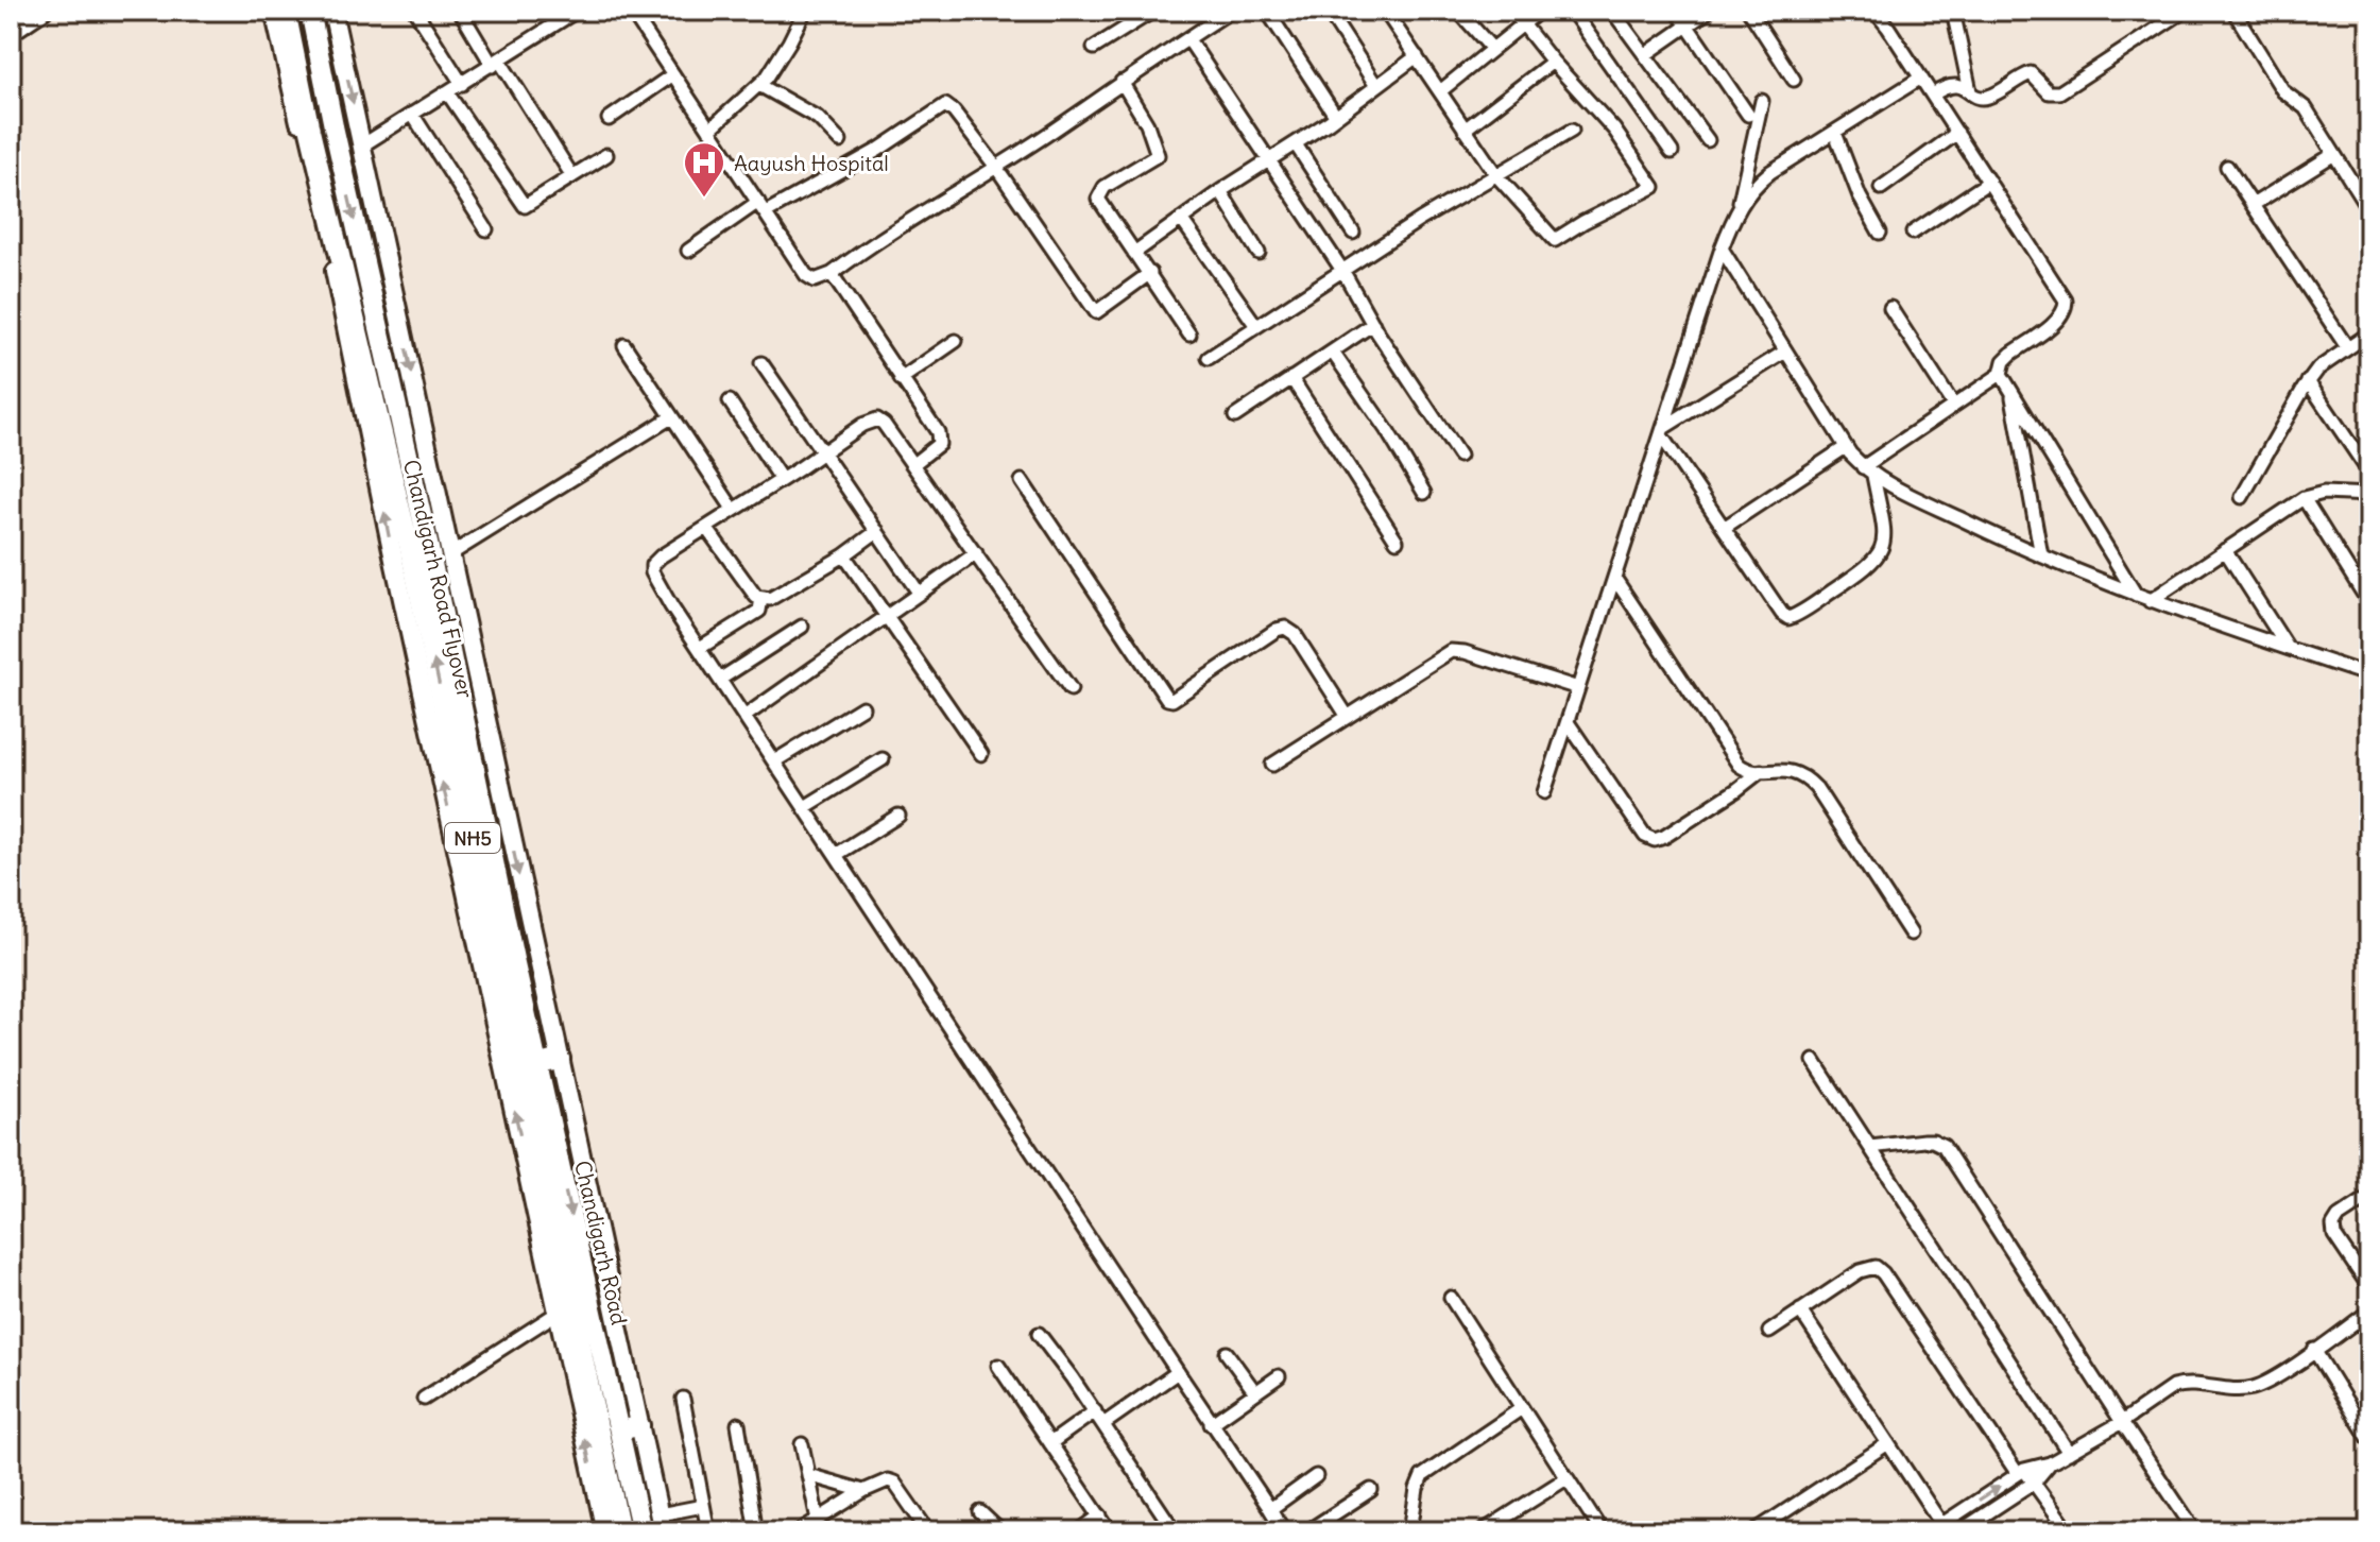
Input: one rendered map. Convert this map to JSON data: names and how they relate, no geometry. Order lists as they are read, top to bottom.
{
  "streets": {
    "highway": ["Chandigarh Road Flyover", "NH5", "Chandigarh Road"]
  },
  "crossings": [
    ["Chandigarh Road Flyover", "NH5"],
    ["Chandigarh Road Flyover", "Chandigarh Road"],
    ["NH5", "Chandigarh Road"]
  ],
  "places": {
    "hospital": ["Aayush Hospital"]
  }
}
